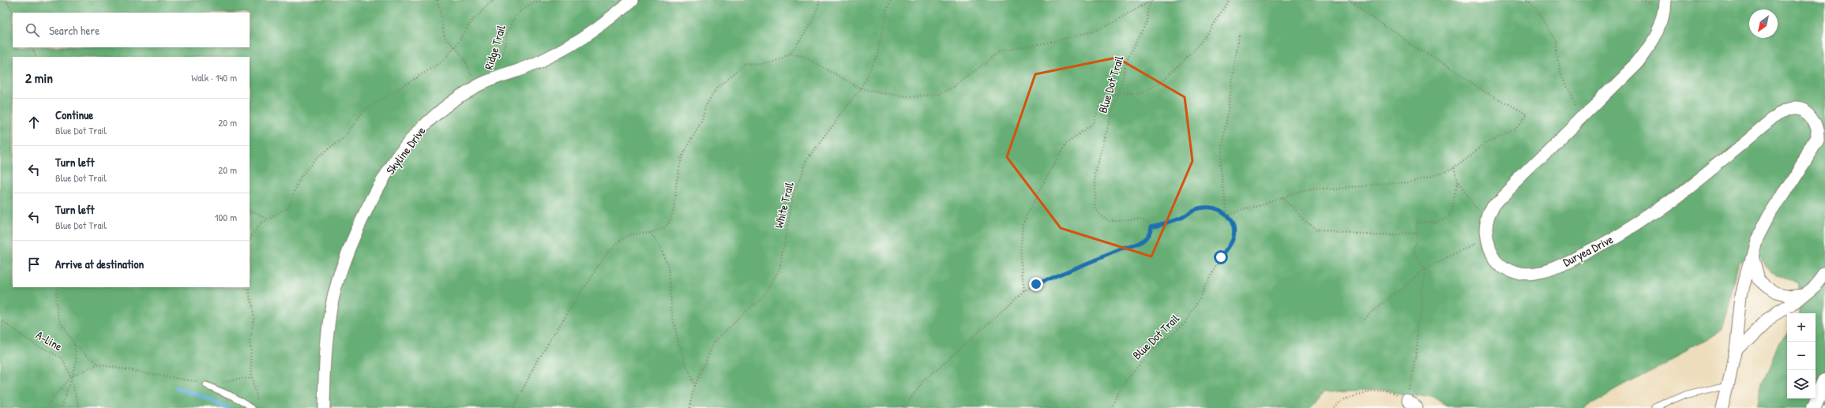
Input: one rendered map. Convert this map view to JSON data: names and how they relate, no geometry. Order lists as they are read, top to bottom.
{
  "streets": {
    "street": ["Skyline Drive", "Duryea Drive"],
    "path": [
      "Ridge Trail",
      "Blue Dot Trail",
      "White Trail",
      "A-Line"
    ]
  },
  "crossings": [
    ["Ridge Trail", "Skyline Drive"]
  ],
  "north": "bottom left",
  "page": {
    "search": "Search here",
    "heading": ["2 min", "Walk · 140 m"],
    "list": [
      ["Continue", "Blue Dot Trail", "20 m"],
      ["Turn left", "Blue Dot Trail", "20 m"],
      ["Turn left", "Blue Dot Trail", "100 m"],
      "Arrive at destination"
    ],
    "map_buttons": ["+", "−"]
  }
}
